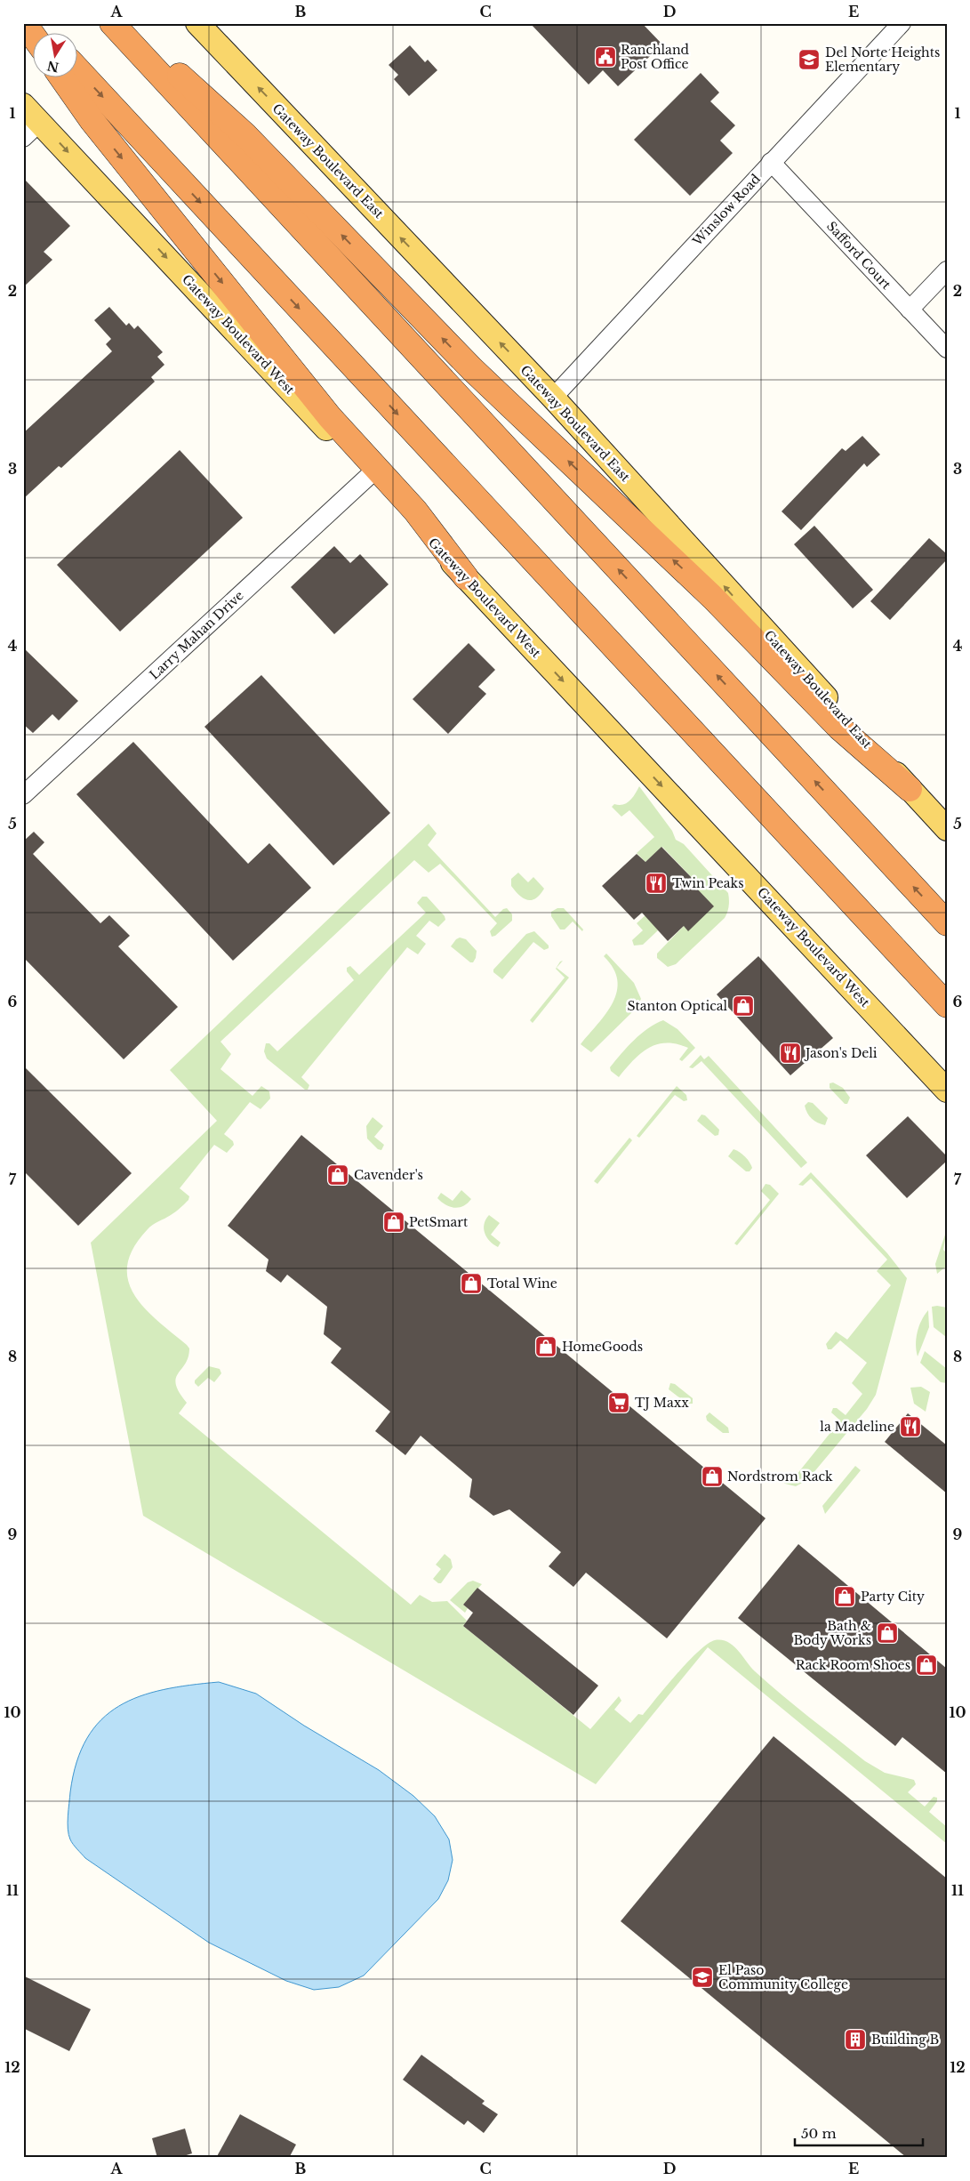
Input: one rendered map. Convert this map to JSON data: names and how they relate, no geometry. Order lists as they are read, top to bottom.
{
  "streets": {
    "main road": ["Gateway Boulevard East", "Gateway Boulevard West"],
    "street": ["Winslow Road", "Safford Court", "Larry Mahan Drive"]
  },
  "crossings": [
    ["Gateway Boulevard East", "Winslow Road"],
    ["Winslow Road", "Safford Court"],
    ["Gateway Boulevard West", "Larry Mahan Drive"]
  ],
  "one_way": ["Gateway Boulevard East", "Gateway Boulevard West"],
  "places": {
    "public building": ["Ranchland Post Office"],
    "school or university": ["Del Norte Heights Elementary", "El Paso Community College"],
    "restaurant": ["Twin Peaks", "Jason's Deli", "la Madeline"],
    "shop": [
      "Stanton Optical",
      "Cavender's",
      "PetSmart",
      "Total Wine",
      "HomeGoods",
      "Nordstrom Rack",
      "Party City",
      "Bath & Body Works",
      "Rack Room Shoes"
    ],
    "supermarket": ["TJ Maxx"],
    "building": ["Building B"]
  },
  "scale_bar": "50 m",
  "north": "bottom",
  "grid": {
    "columns": [
      "A",
      "B",
      "C",
      "D",
      "E"
    ],
    "rows": [
      "1",
      "2",
      "3",
      "4",
      "5",
      "6",
      "7",
      "8",
      "9",
      "10",
      "11",
      "12"
    ]
  }
}
